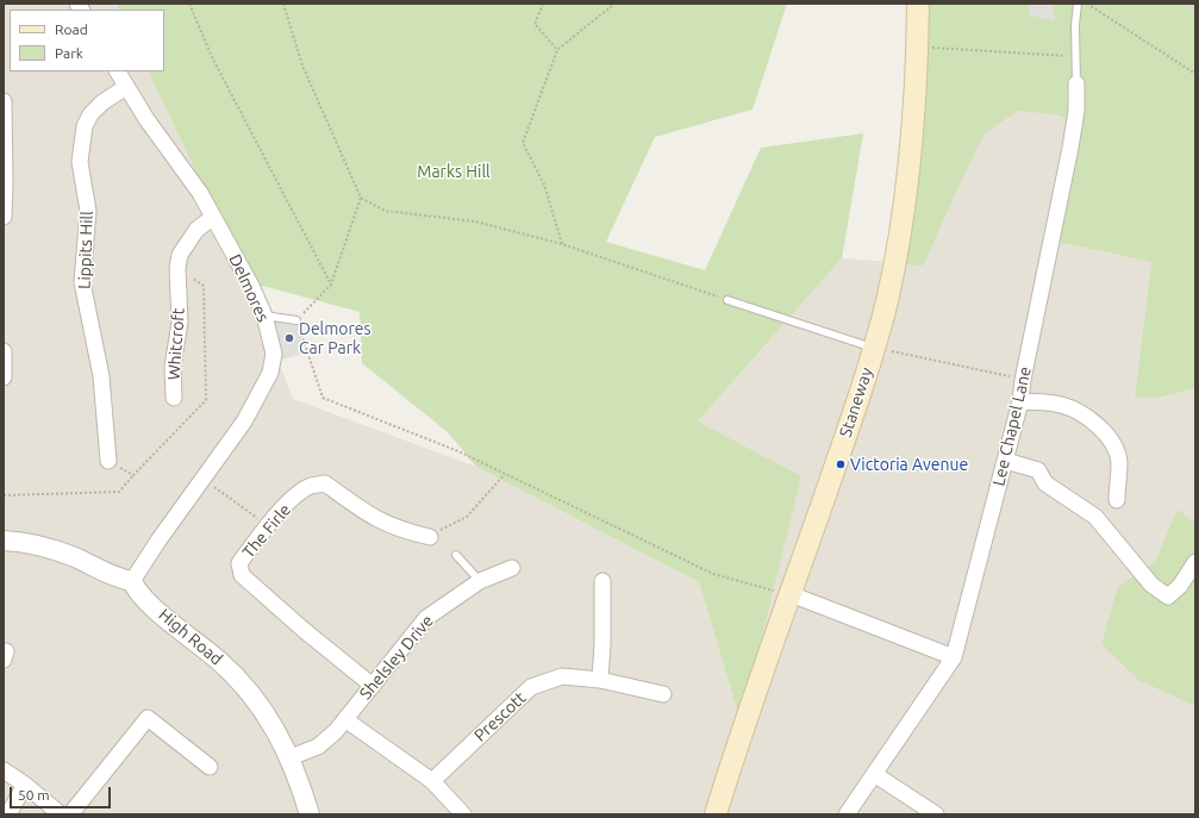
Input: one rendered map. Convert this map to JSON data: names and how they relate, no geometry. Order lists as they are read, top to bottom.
{
  "streets": {
    "main road": ["Staneway"],
    "street": [
      "Lippits Hill",
      "Delmores",
      "Whitcroft",
      "Lee Chapel Lane",
      "The Firle",
      "High Road",
      "Shelsley Drive",
      "Prescott"
    ]
  },
  "crossings": [
    ["Lippits Hill", "Delmores"],
    ["Delmores", "Whitcroft"],
    ["Delmores", "High Road"],
    ["The Firle", "Shelsley Drive"],
    ["High Road", "Shelsley Drive"]
  ],
  "parks": ["Marks Hill"],
  "places": ["Delmores Car Park", "Victoria Avenue"],
  "legend": ["Road", "Park"],
  "scale_bar": "50 m"
}
